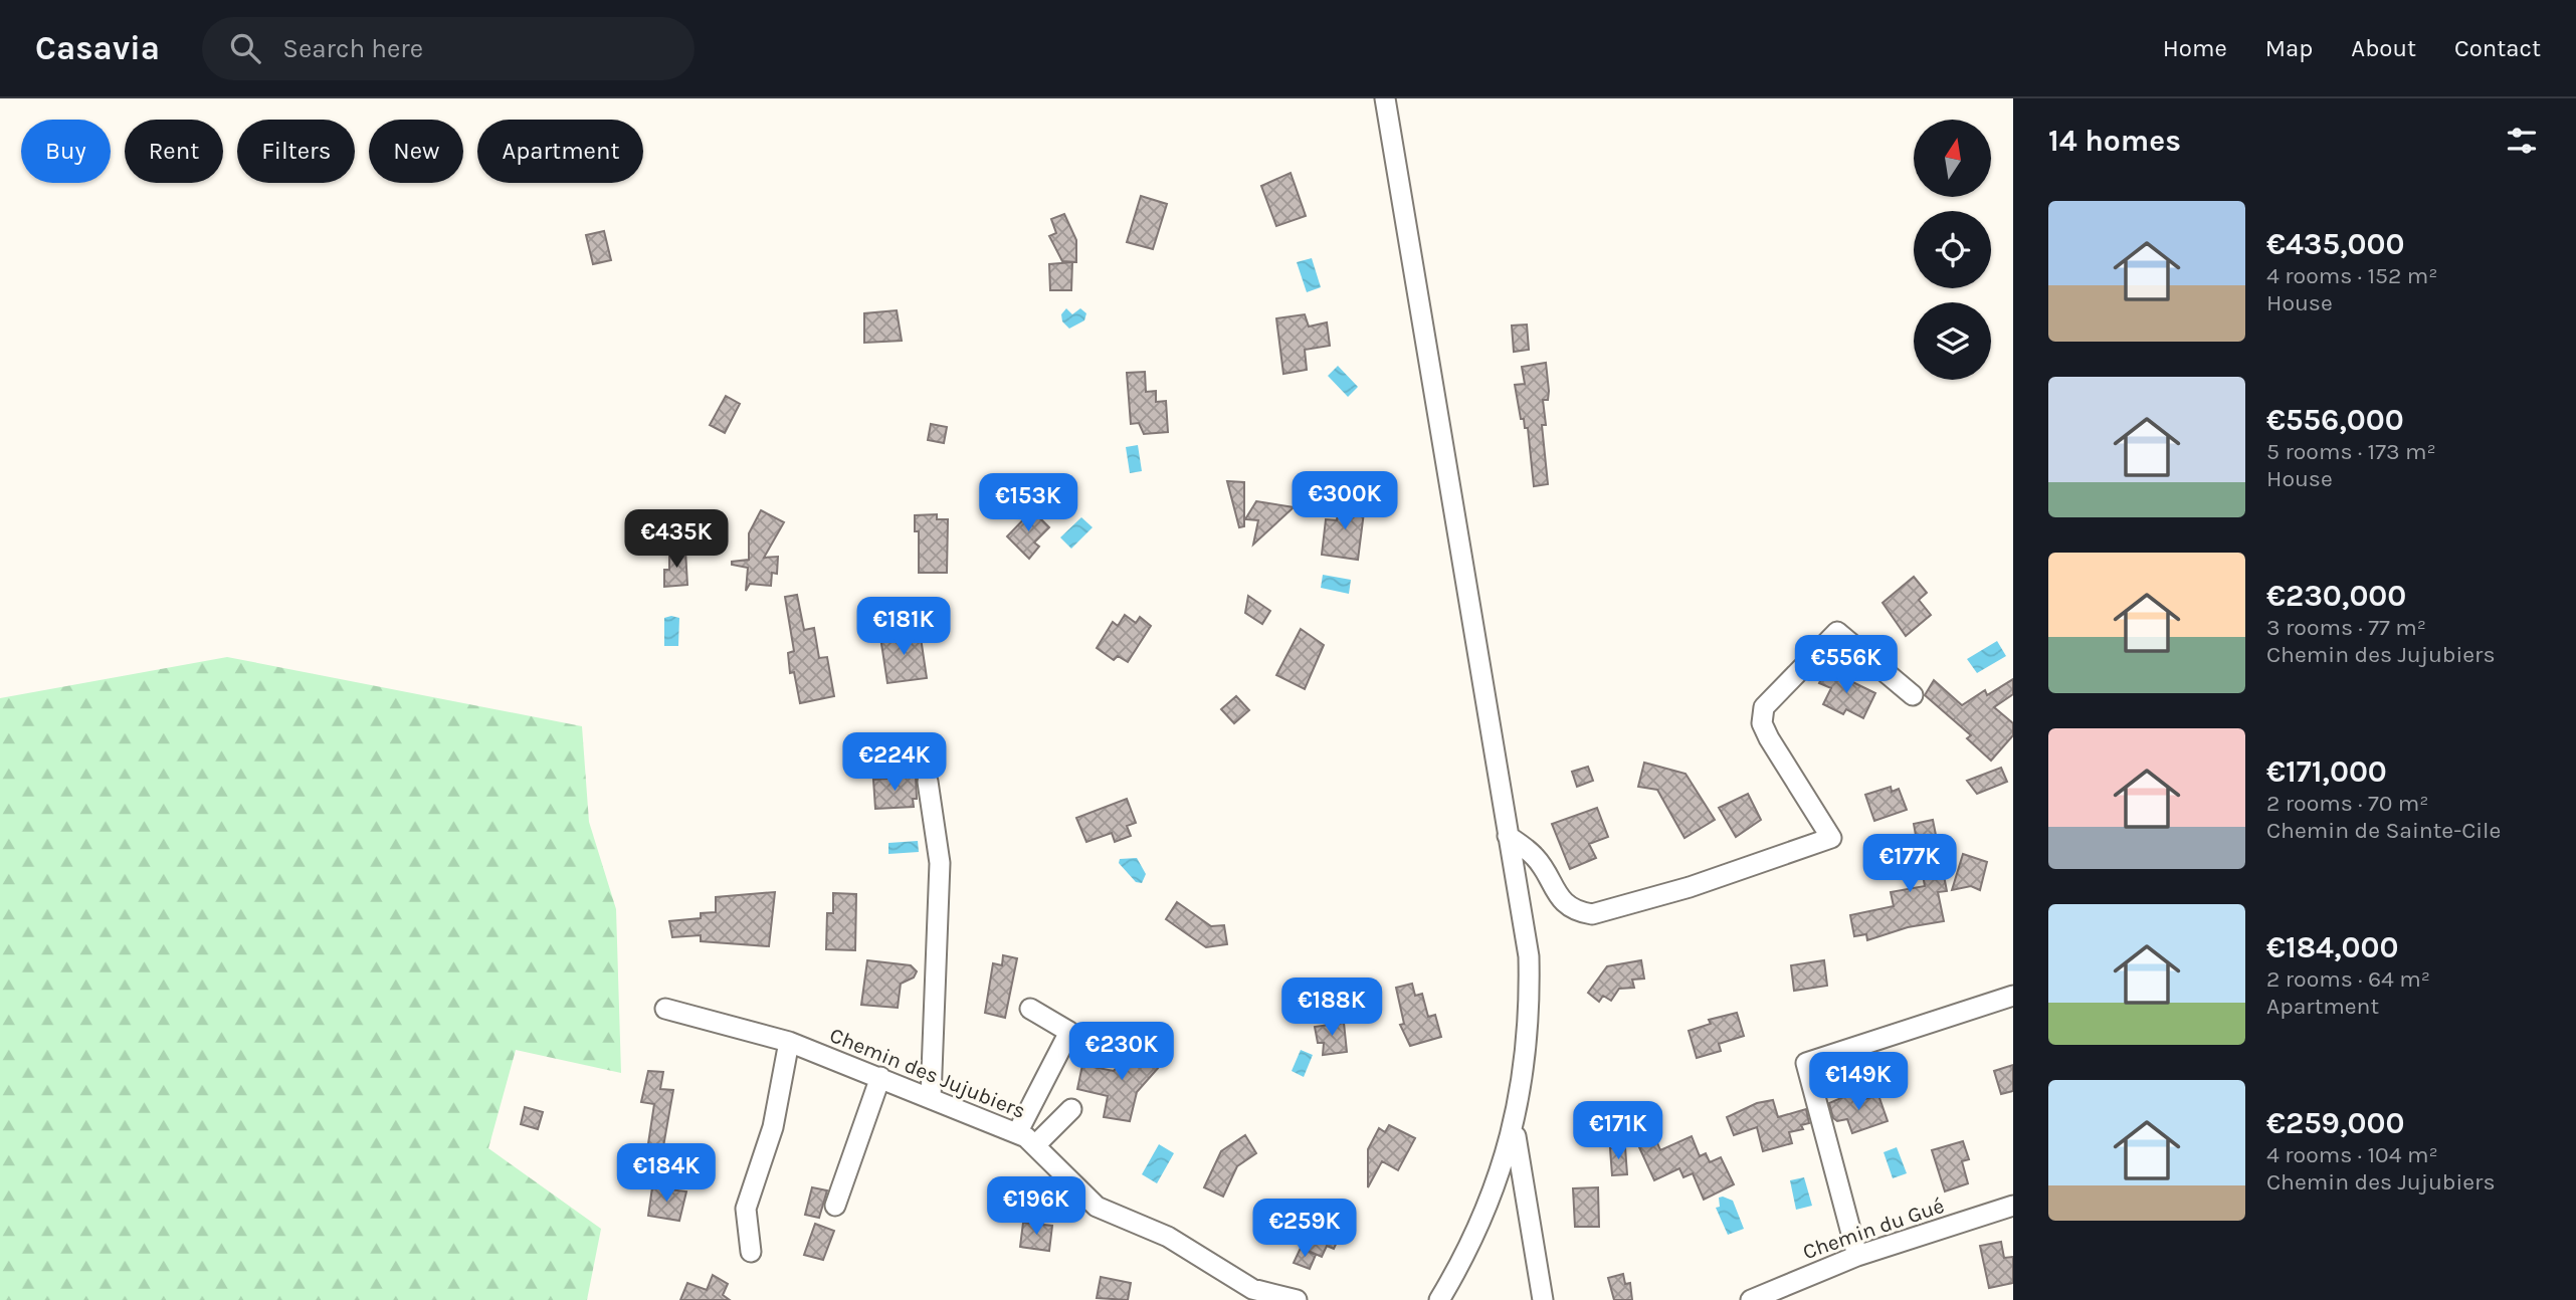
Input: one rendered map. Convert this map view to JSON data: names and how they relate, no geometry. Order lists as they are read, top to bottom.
{
  "streets": {
    "street": ["Chemin des Jujubiers", "Chemin du Gué"]
  },
  "north": "top",
  "page": {
    "header": "Casavia",
    "search": "Search here",
    "nav": [
      "Home",
      "Map",
      "About",
      "Contact"
    ],
    "heading": "14 homes",
    "chip": [
      "Buy",
      "Rent",
      "Filters",
      "New",
      "Apartment"
    ],
    "list": [
      {
        "name": "€435,000",
        "note": "4 rooms · 152 m² · House"
      },
      {
        "name": "€556,000",
        "note": "5 rooms · 173 m² · House"
      },
      {
        "name": "€230,000",
        "note": "3 rooms · 77 m² · Chemin des Jujubiers"
      },
      {
        "name": "€171,000",
        "note": "2 rooms · 70 m² · Chemin de Sainte-Cile"
      },
      {
        "name": "€184,000",
        "note": "2 rooms · 64 m² · Apartment"
      },
      {
        "name": "€259,000",
        "note": "4 rooms · 104 m² · Chemin des Jujubiers"
      }
    ],
    "price": [
      "€300K",
      "€153K",
      "€435K",
      "€181K",
      "€556K",
      "€224K",
      "€177K",
      "€188K",
      "€230K",
      "€149K",
      "€171K",
      "€184K",
      "€196K",
      "€259K"
    ]
  }
}
